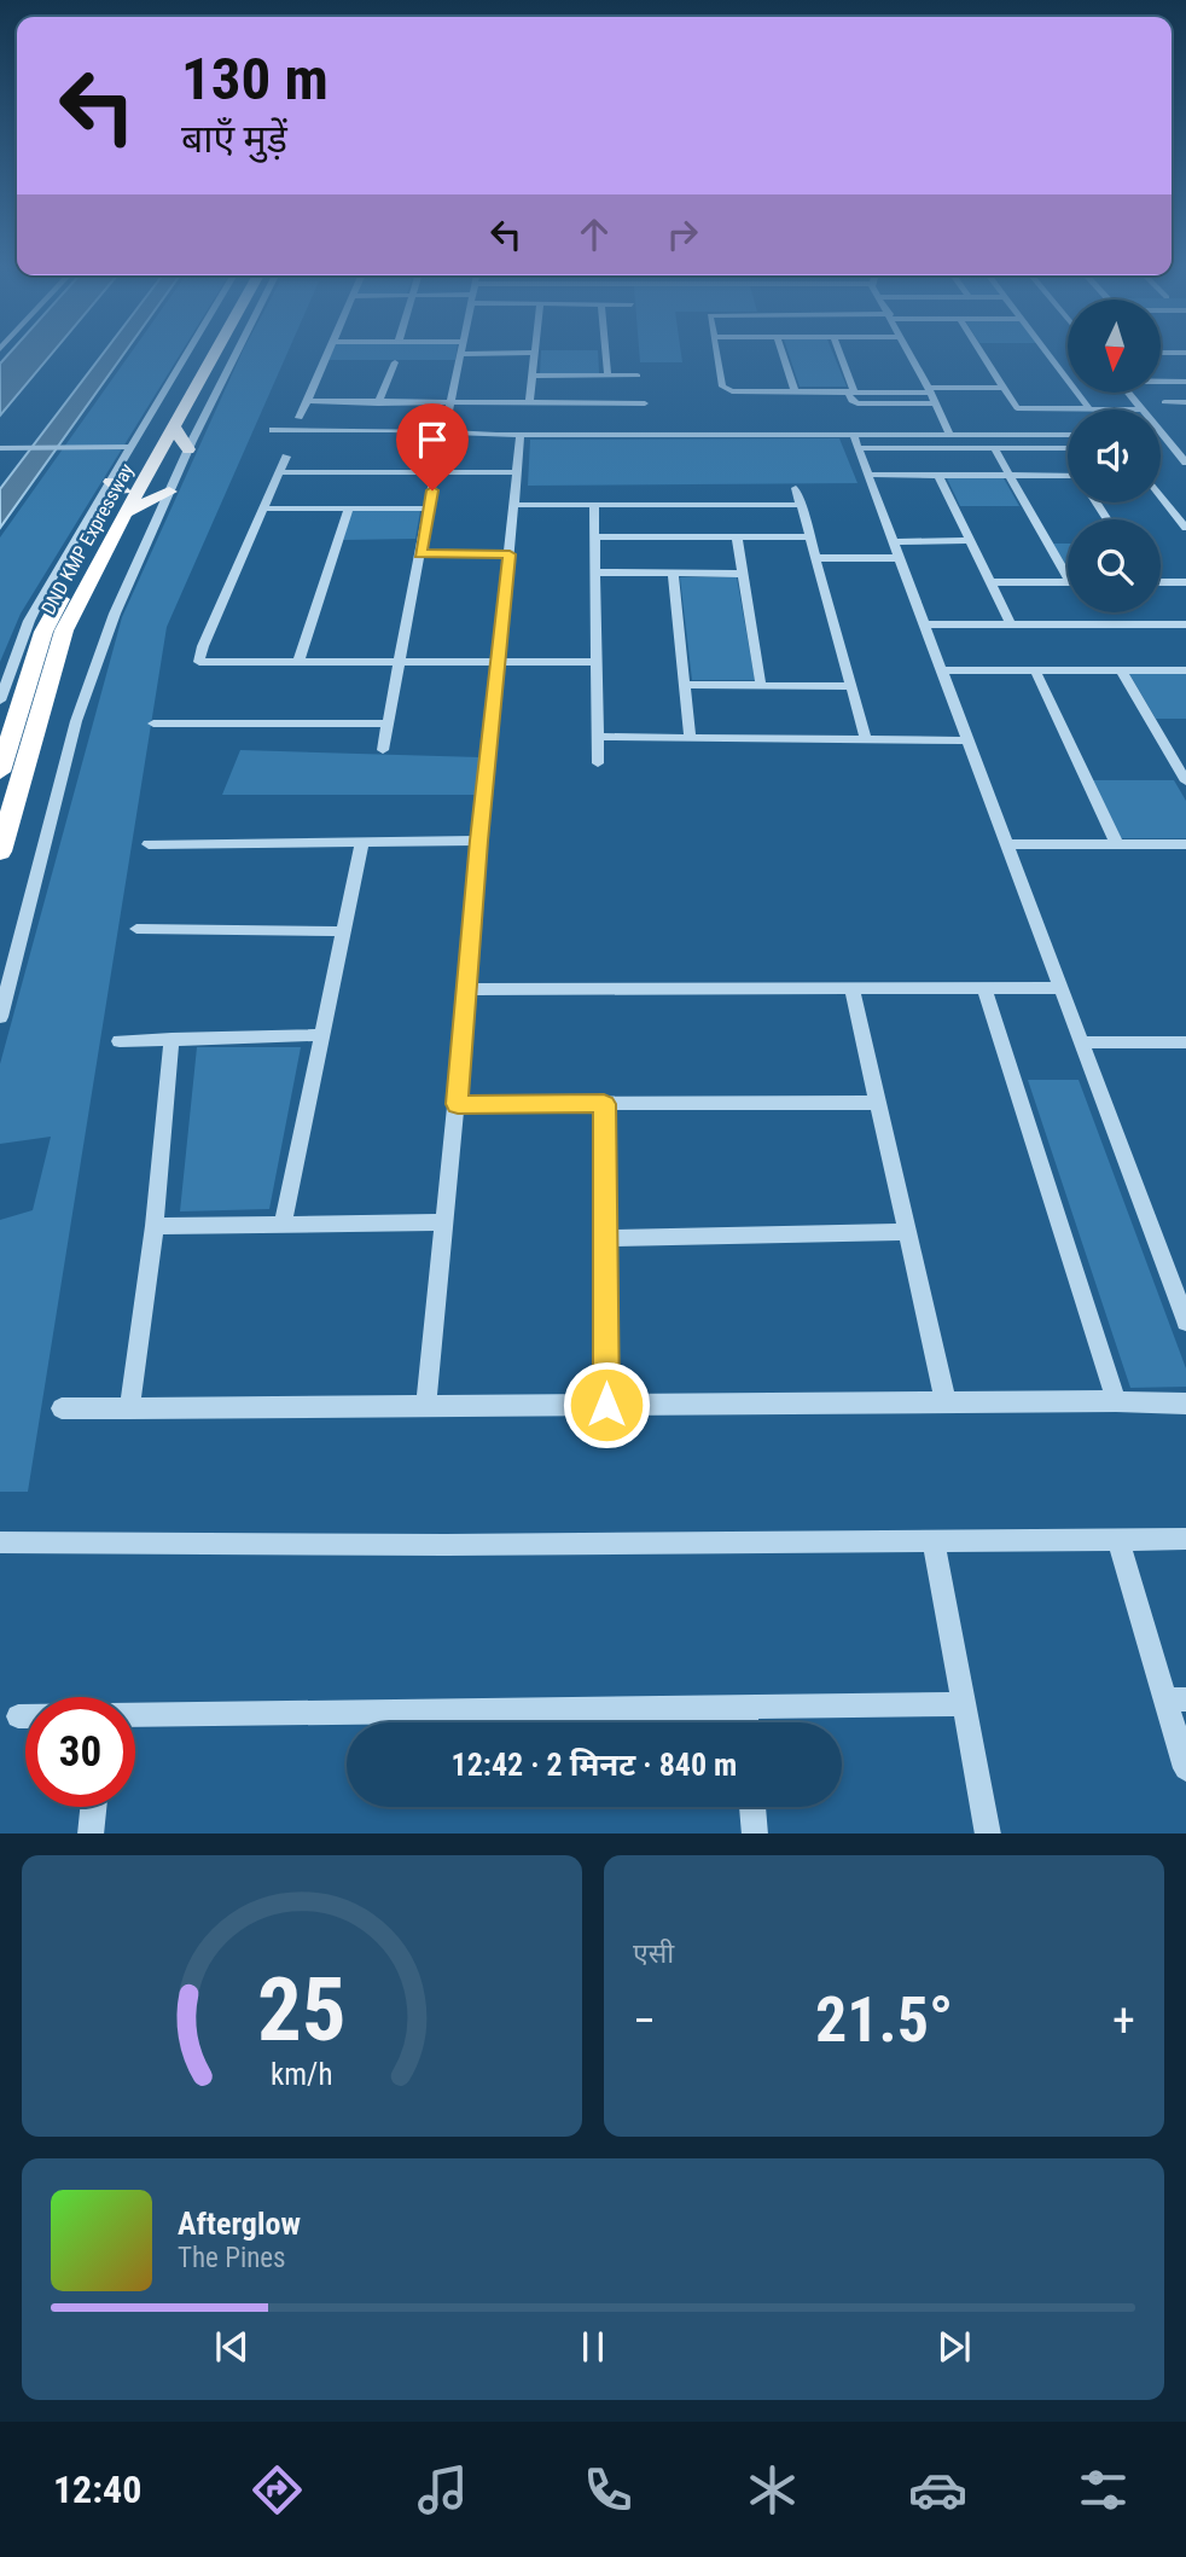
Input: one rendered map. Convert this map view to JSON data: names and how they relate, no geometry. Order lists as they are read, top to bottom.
{
  "streets": {
    "highway": ["DND KMP Expressway"]
  },
  "north": "bottom",
  "page": {
    "turn": ["130 m", "बाएँ मुड़ें"],
    "limit": "30",
    "trip": "12:42 · 2 मिनट · 840 m",
    "tile": "एसी",
    "heat": ["−", "21.5°", "+"],
    "song": ["Afterglow", "The Pines"],
    "tabs": "12:40",
    "gauge": ["25", "km/h"]
  }
}
